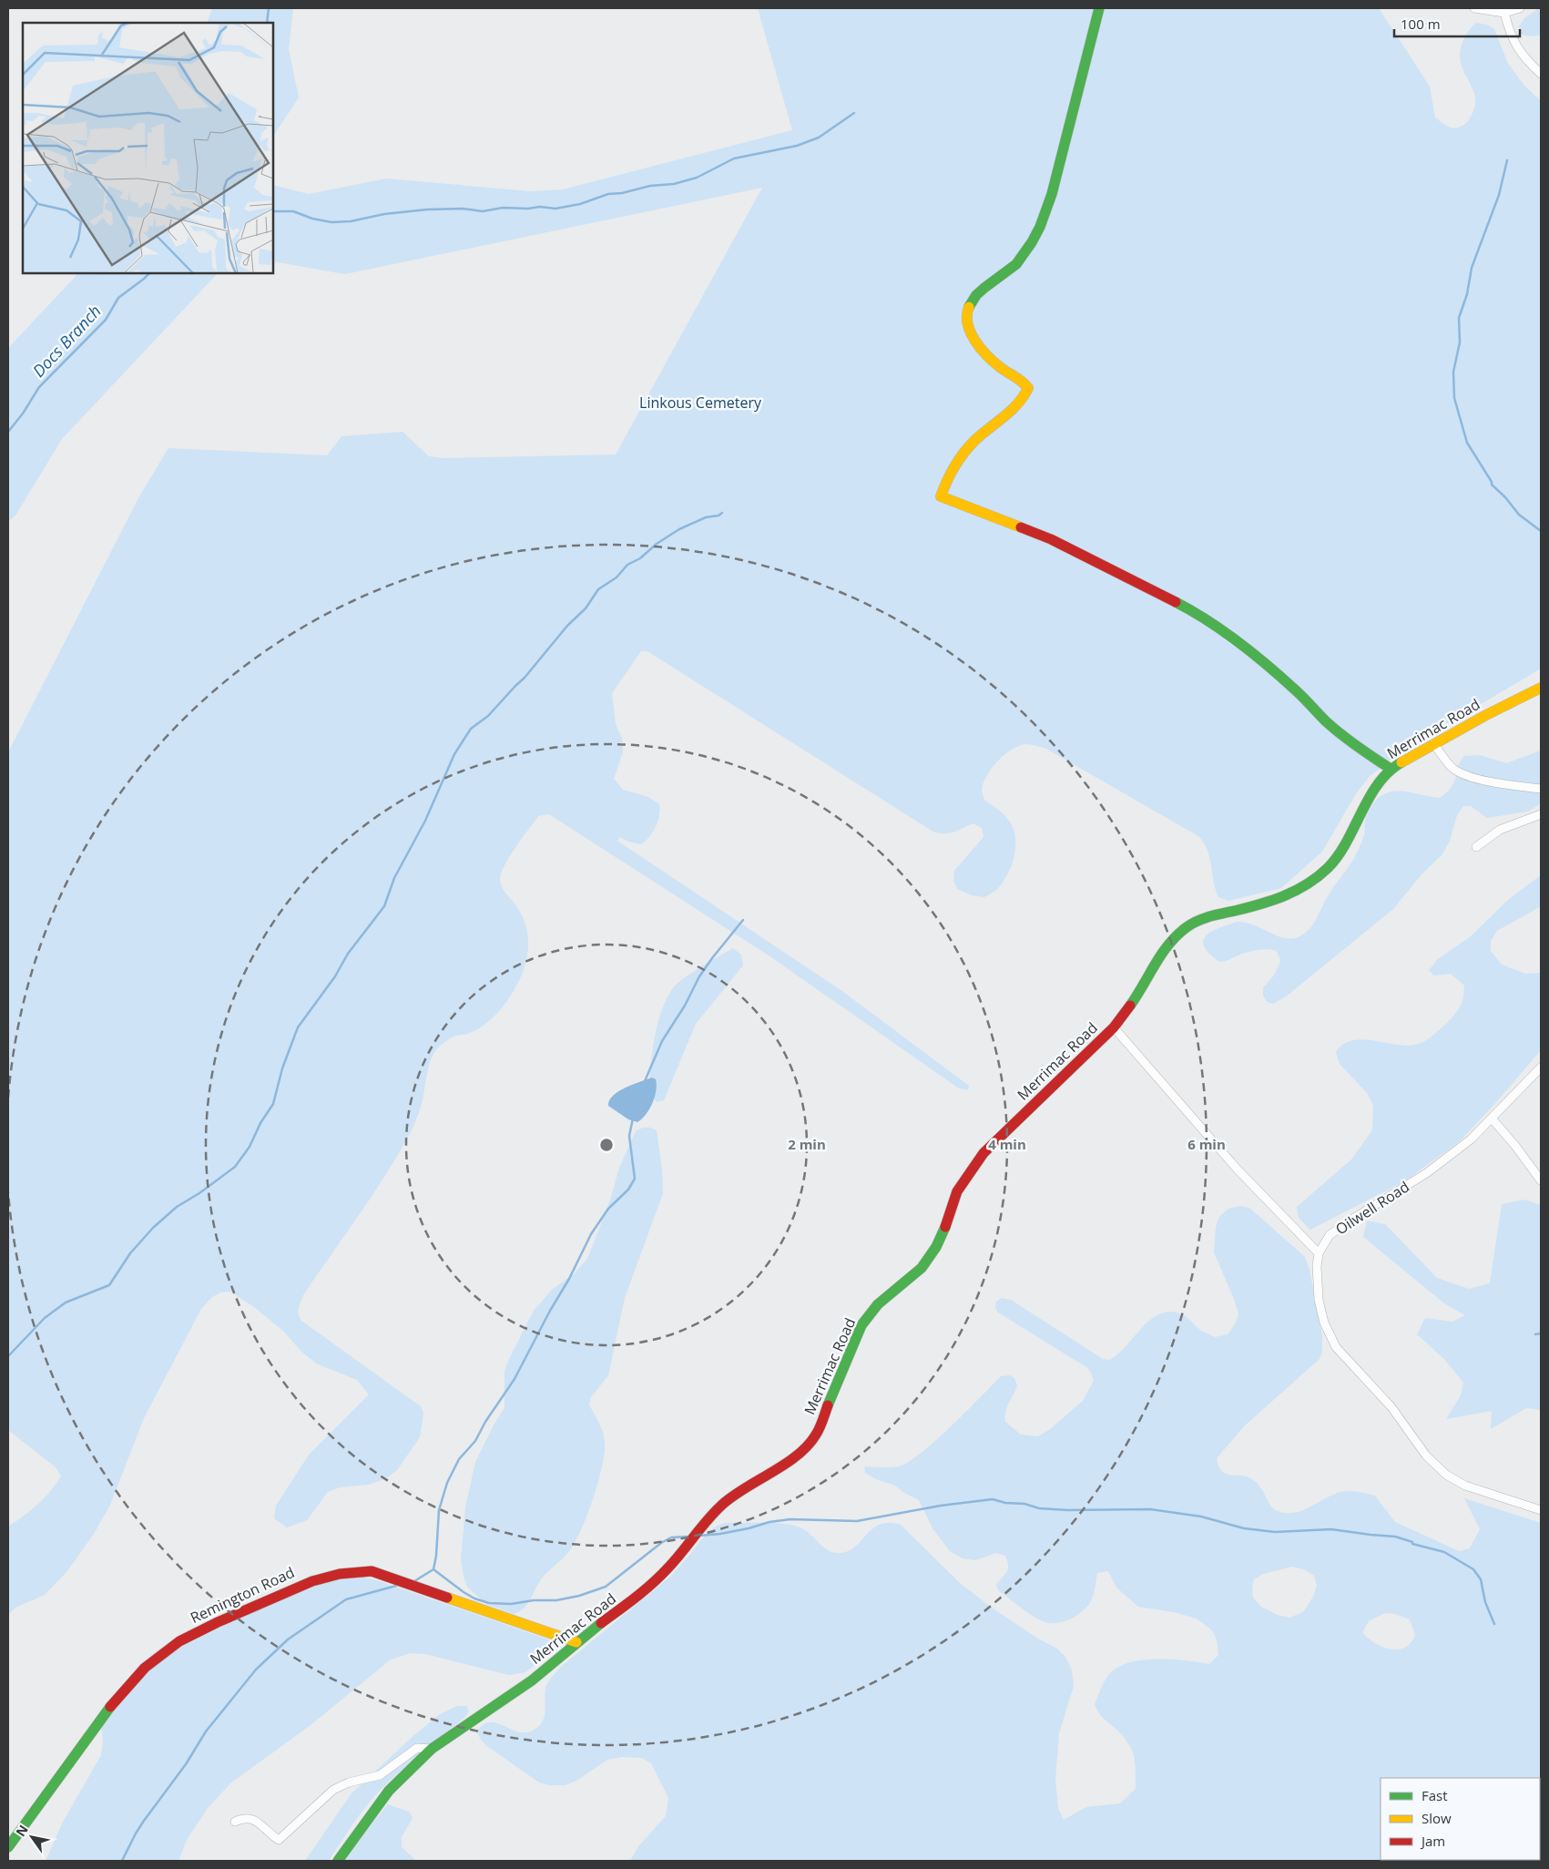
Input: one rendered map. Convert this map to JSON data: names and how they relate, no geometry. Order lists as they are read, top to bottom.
{
  "streets": {
    "street": ["Merrimac Road", "Oilwell Road", "Remington Road"]
  },
  "crossings": [
    ["Merrimac Road", "Remington Road"]
  ],
  "water": ["Docs Branch"],
  "parks": ["Linkous Cemetery"],
  "legend": ["Fast", "Slow", "Jam"],
  "scale_bar": "100 m",
  "north": "top left",
  "rings": ["2 min", "4 min", "6 min"]
}
